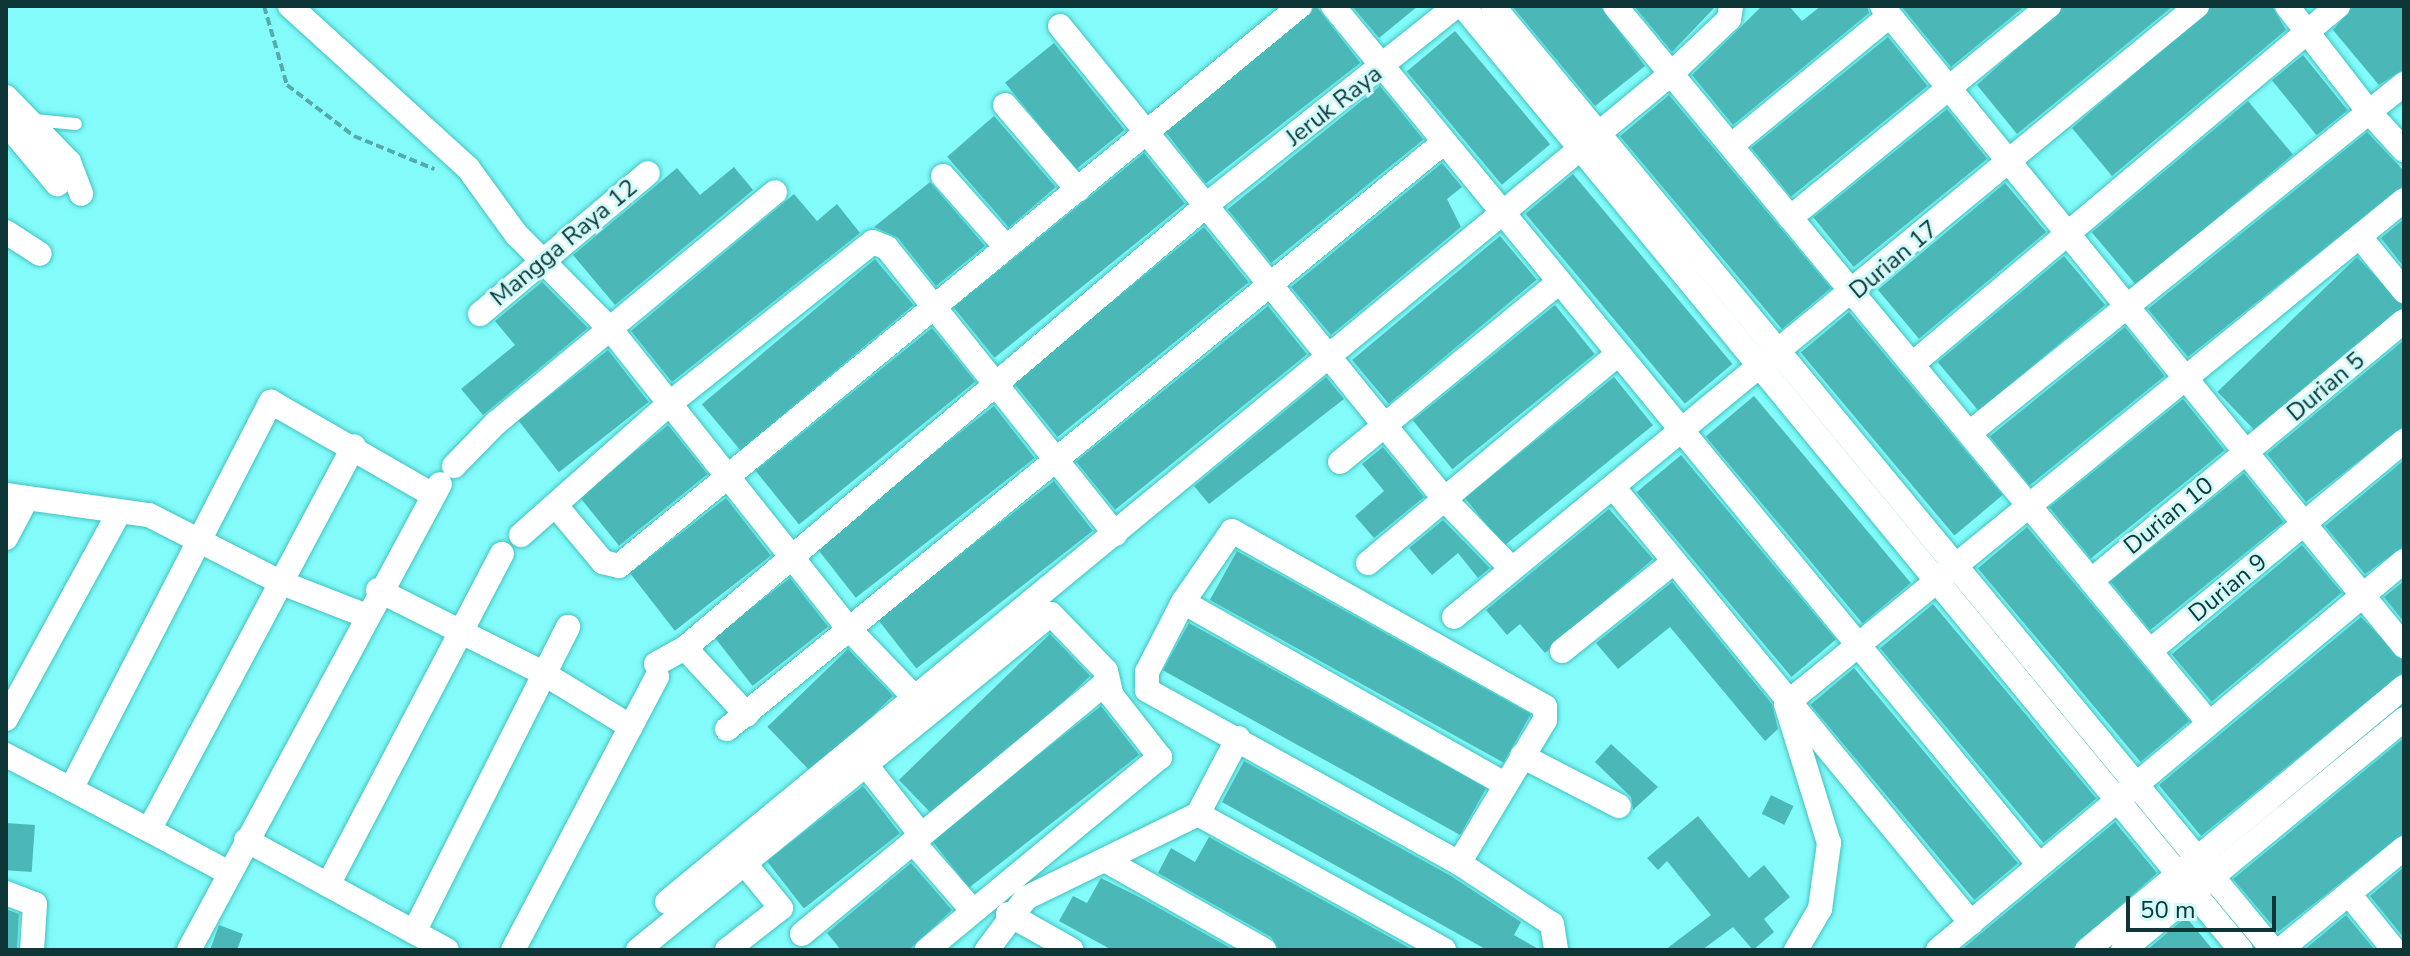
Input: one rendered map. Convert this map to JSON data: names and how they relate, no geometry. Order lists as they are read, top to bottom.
{
  "streets": {
    "street": [
      "Jeruk Raya",
      "Mangga Raya 12",
      "Durian 17",
      "Durian 5",
      "Durian 10",
      "Durian 9"
    ]
  },
  "crossings": [
    ["Durian 5", "Durian 10"]
  ],
  "scale_bar": "50 m"
}
